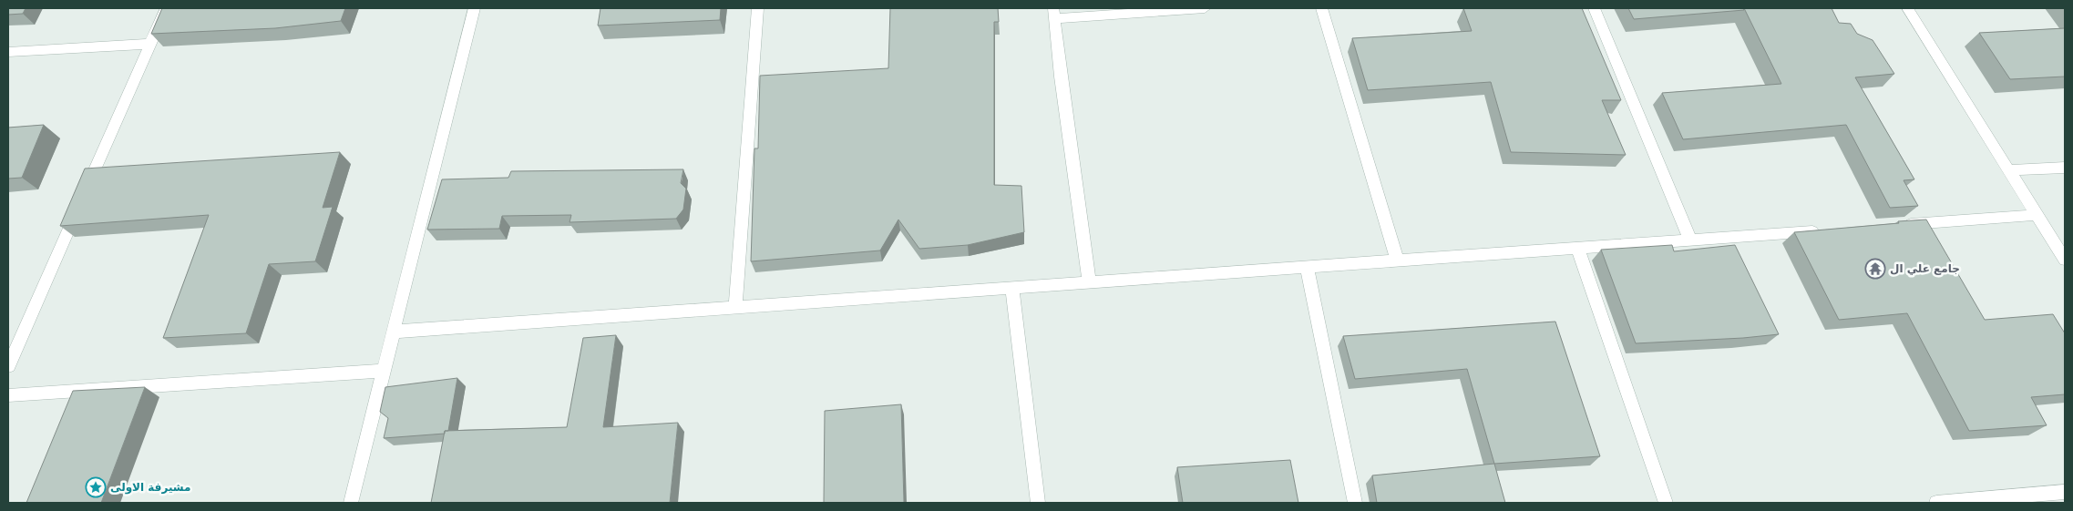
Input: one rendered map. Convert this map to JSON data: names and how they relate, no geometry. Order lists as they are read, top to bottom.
{
  "places": {
    "temple": ["جامع علي ال"],
    "place": ["مشيرفة الاولى"]
  }
}
